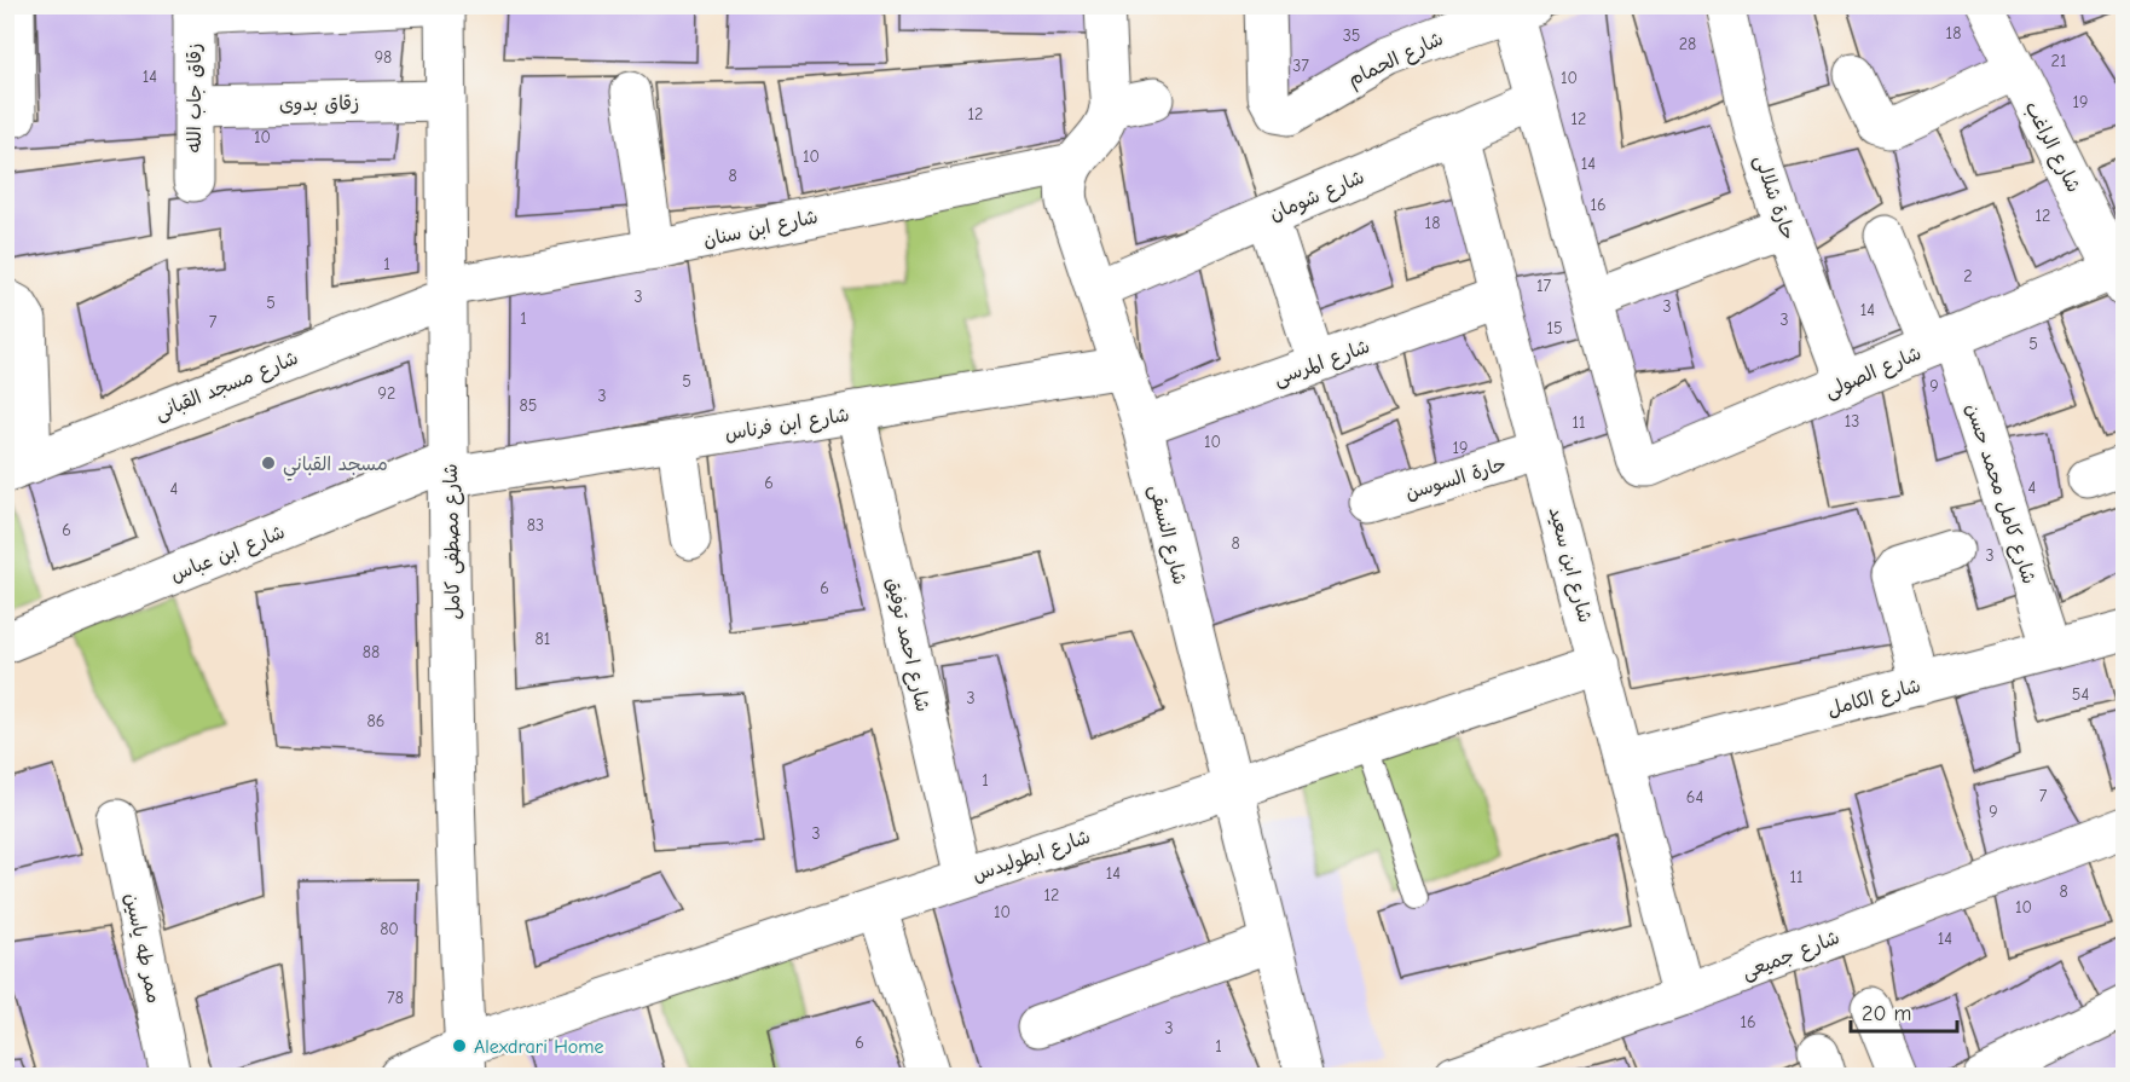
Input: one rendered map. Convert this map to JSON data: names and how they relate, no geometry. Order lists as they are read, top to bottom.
{
  "streets": {
    "street": [
      "شارع الحمام",
      "زقاق جاب الله",
      "زقاق بدوى",
      "شارع الراغب",
      "شارع شومان",
      "حارة شلالى",
      "شارع ابن سنان",
      "شارع المرسى",
      "شارع الصولى",
      "شارع مسجد القبانى",
      "شارع ابن فرناس",
      "حارة السوسن",
      "شارع كامل محمد حسن",
      "شارع النسقى",
      "شارع مصطفى كامل",
      "شارع ابن عباس",
      "شارع ابن سعيد",
      "شارع احمد توفيق",
      "شارع الكامل",
      "شارع ابطوليدس",
      "ممر طه ياسين",
      "شارع جميعى"
    ]
  },
  "crossings": [
    ["زقاق جاب الله", "زقاق بدوى"],
    ["زقاق بدوى", "شارع مصطفى كامل"],
    ["شارع الراغب", "شارع الصولى"],
    ["شارع شومان", "شارع النسقى"],
    ["شارع شومان", "شارع ابن سعيد"],
    ["حارة شلالى", "شارع الصولى"],
    ["شارع ابن سنان", "شارع مسجد القبانى"],
    ["شارع ابن سنان", "شارع النسقى"],
    ["شارع ابن سنان", "شارع مصطفى كامل"],
    ["شارع المرسى", "شارع النسقى"],
    ["شارع المرسى", "شارع ابن سعيد"],
    ["شارع الصولى", "شارع كامل محمد حسن"],
    ["شارع مسجد القبانى", "شارع مصطفى كامل"],
    ["شارع ابن فرناس", "شارع النسقى"],
    ["شارع ابن فرناس", "شارع مصطفى كامل"],
    ["شارع ابن فرناس", "شارع ابن عباس"],
    ["شارع ابن فرناس", "شارع احمد توفيق"],
    ["حارة السوسن", "شارع ابن سعيد"],
    ["شارع كامل محمد حسن", "شارع الكامل"],
    ["شارع النسقى", "شارع ابطوليدس"],
    ["شارع مصطفى كامل", "شارع ابن عباس"],
    ["شارع مصطفى كامل", "شارع ابطوليدس"],
    ["شارع ابن سعيد", "شارع الكامل"],
    ["شارع ابن سعيد", "شارع ابطوليدس"],
    ["شارع ابن سعيد", "شارع جميعى"],
    ["شارع احمد توفيق", "شارع ابطوليدس"]
  ],
  "places": ["مسجد القباني", "Alexdrari Home"],
  "house_numbers": [
    "18",
    "35",
    "28",
    "98",
    "21",
    "37",
    "14",
    "10",
    "19",
    "12",
    "12",
    "10",
    "10",
    "14",
    "8",
    "16",
    "12",
    "18",
    "1",
    "2",
    "17",
    "3",
    "5",
    "3",
    "14",
    "1",
    "3",
    "7",
    "15",
    "5",
    "5",
    "9",
    "92",
    "3",
    "85",
    "13",
    "11",
    "10",
    "19",
    "6",
    "4",
    "4",
    "83",
    "6",
    "8",
    "3",
    "6",
    "81",
    "88",
    "54",
    "3",
    "86",
    "1",
    "7",
    "64",
    "9",
    "3",
    "14",
    "11",
    "8",
    "12",
    "10",
    "10",
    "80",
    "14",
    "78",
    "16",
    "3",
    "6",
    "1"
  ],
  "scale_bar": "20 m"
}
